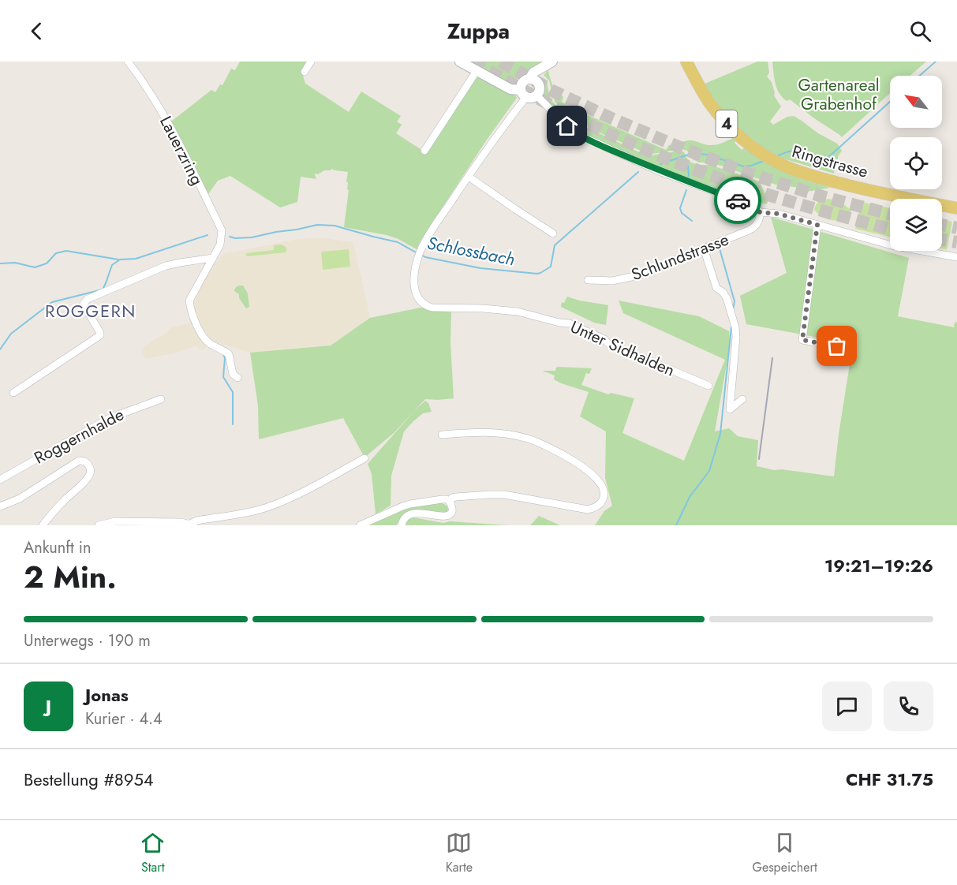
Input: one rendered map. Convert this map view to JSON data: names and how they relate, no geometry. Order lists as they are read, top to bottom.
{
  "streets": {
    "main road": ["4", "Ringstrasse"],
    "street": [
      "Lauerzring",
      "Schlundstrasse",
      "Unter Sidhalden",
      "Roggernhalde"
    ]
  },
  "districts": ["ROGGERN"],
  "water": ["Schlossbach"],
  "parks": ["Gartenareal Grabenhof"],
  "north": "top left",
  "page": {
    "header": "Zuppa",
    "heading": ["2 Min.", "Ankunft in", "19:21–19:26"],
    "panel": [
      "Jonas",
      "Kurier · 4.4",
      "Bestellung #8954",
      "CHF 31.75"
    ],
    "bar": "Unterwegs · 190 m",
    "round": "J",
    "tabs": ["Start", "Karte", "Gespeichert"]
  }
}
